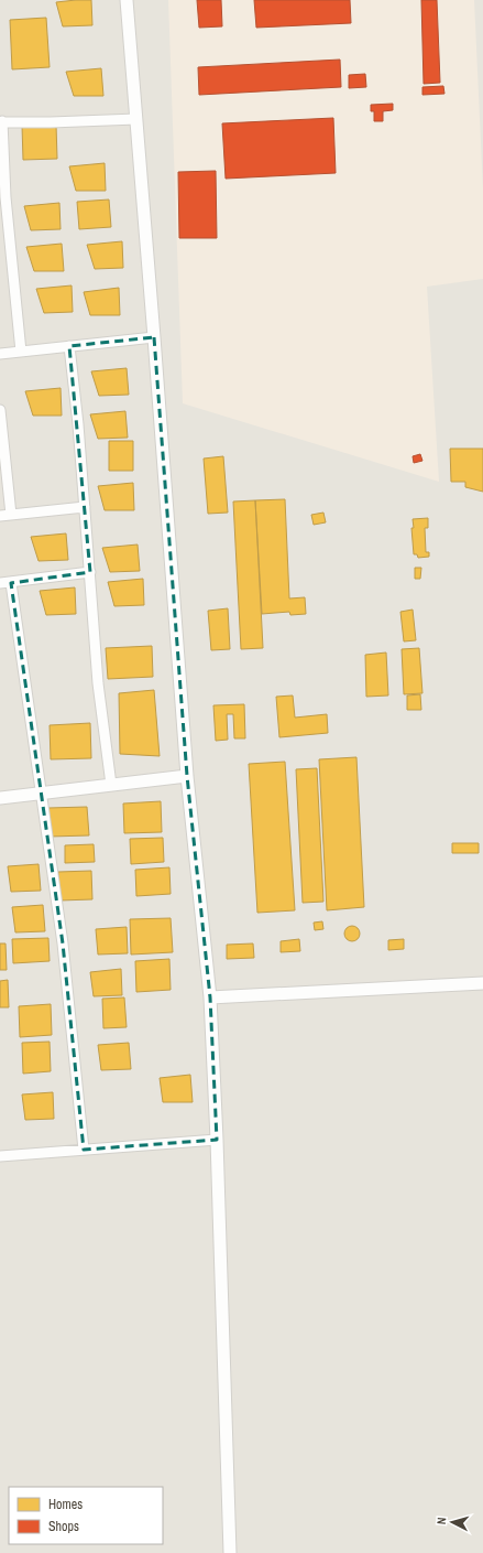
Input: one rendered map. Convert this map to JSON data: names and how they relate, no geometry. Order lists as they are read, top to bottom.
{
  "legend": ["Homes", "Shops"],
  "north": "left"
}
